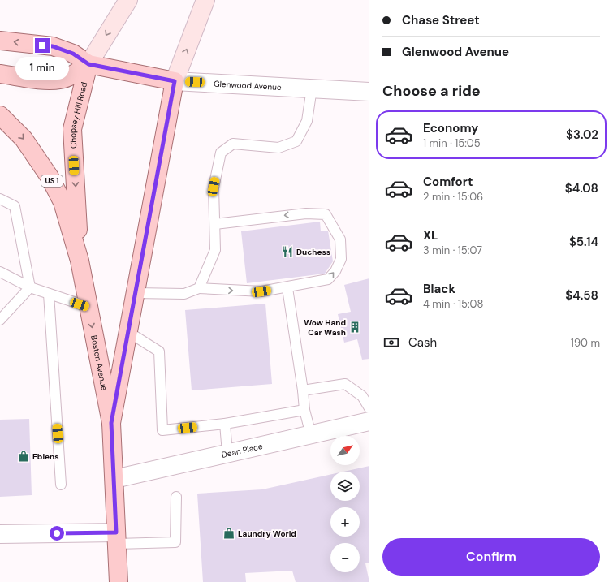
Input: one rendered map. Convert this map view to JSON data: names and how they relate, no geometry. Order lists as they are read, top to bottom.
{
  "streets": {
    "main road": [
      "Glenwood Avenue",
      "Chopsey Hill Road",
      "US 1",
      "Boston Avenue"
    ],
    "street": ["Dean Place"]
  },
  "crossings": [
    ["Glenwood Avenue", "Chopsey Hill Road"],
    ["Glenwood Avenue", "US 1"],
    ["Chopsey Hill Road", "US 1"],
    ["Chopsey Hill Road", "Boston Avenue"],
    ["US 1", "Boston Avenue"],
    ["Boston Avenue", "Dean Place"]
  ],
  "places": {
    "restaurant": ["Duchess"],
    "building": ["Wow Hand Car Wash"],
    "shop": ["Eblens", "Laundry World"]
  },
  "north": "top right",
  "page": {
    "banner": ["Chase Street", "Glenwood Avenue"],
    "bubble": "1 min",
    "heading": "Choose a ride",
    "list": [
      {
        "name": "Economy",
        "note": "1 min · 15:05",
        "value": "$3.02"
      },
      {
        "name": "Comfort",
        "note": "2 min · 15:06",
        "value": "$4.08"
      },
      {
        "name": "XL",
        "note": "3 min · 15:07",
        "value": "$5.14"
      },
      {
        "name": "Black",
        "note": "4 min · 15:08",
        "value": "$4.58"
      }
    ],
    "pay": ["Cash", "190 m"],
    "map_buttons": ["+", "−"],
    "buttons": "Confirm"
  }
}
